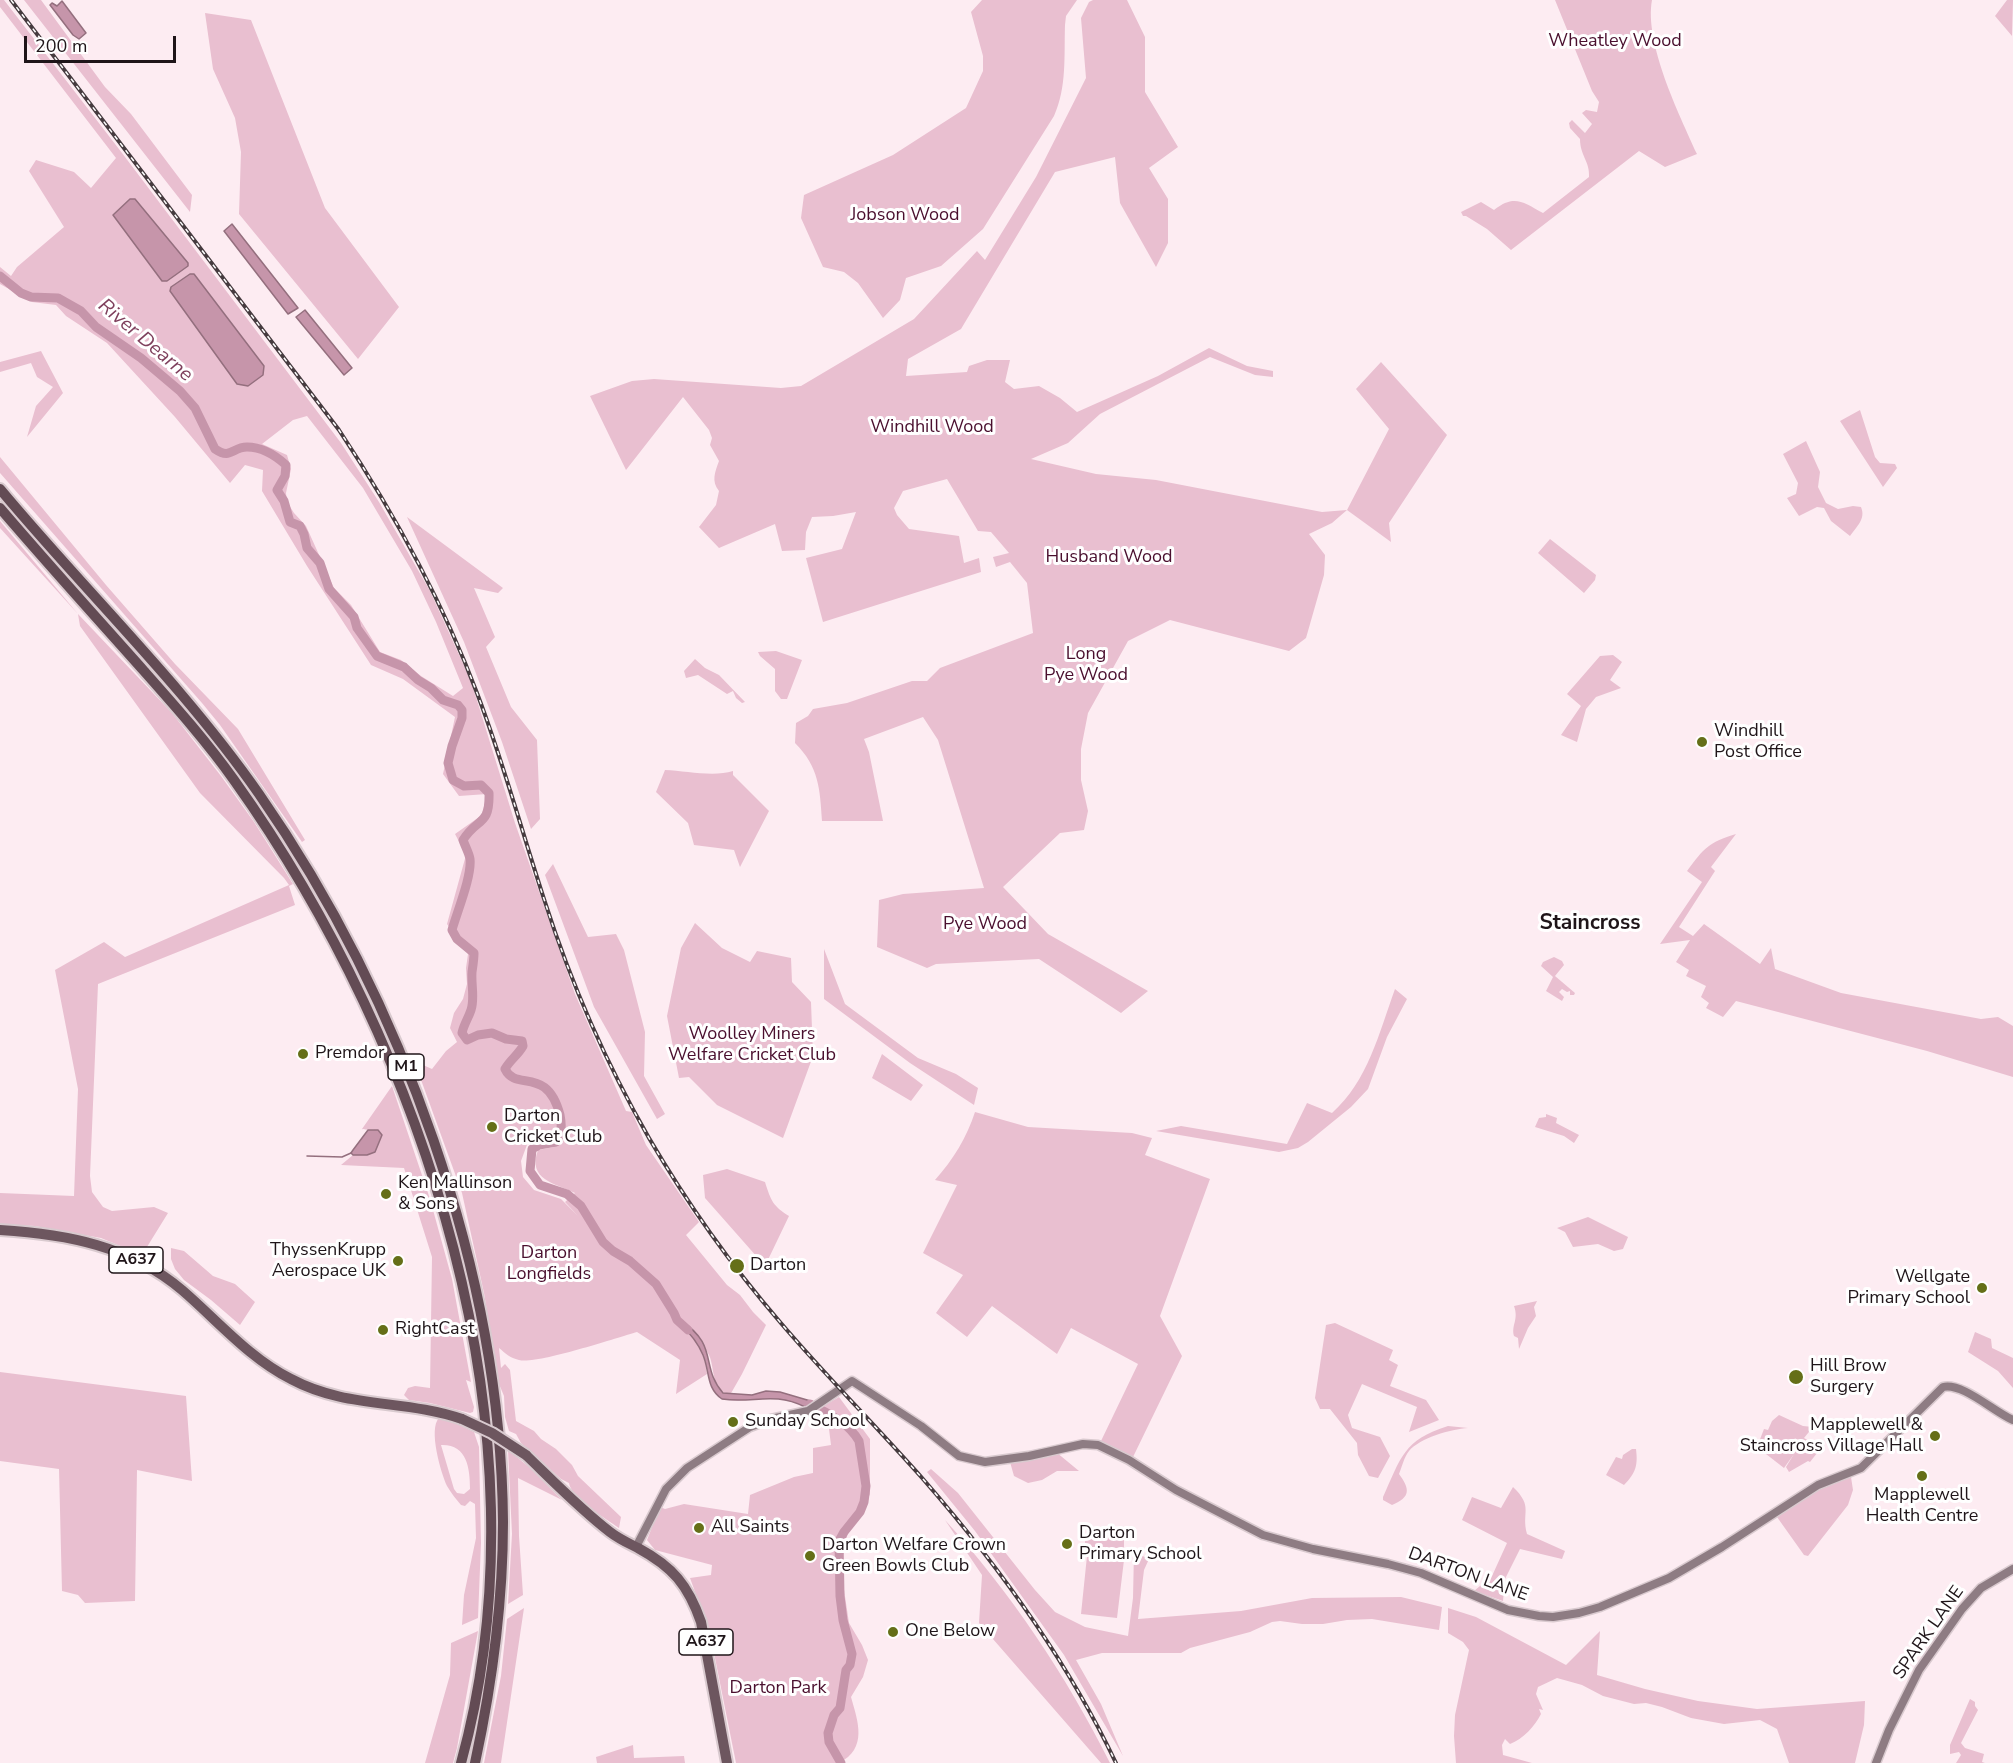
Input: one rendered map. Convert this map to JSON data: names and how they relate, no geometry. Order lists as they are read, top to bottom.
{
  "streets": {
    "highway": ["M1", "A637"],
    "main road": ["DARTON LANE", "SPARK LANE"]
  },
  "crossings": [
    ["A637", "DARTON LANE"]
  ],
  "districts": ["Staincross"],
  "water": ["River Dearne"],
  "parks": [
    "Wheatley Wood",
    "Jobson Wood",
    "Windhill Wood",
    "Husband Wood",
    "Long Pye Wood",
    "Pye Wood",
    "Woolley Miners Welfare Cricket Club",
    "Darton Longfields",
    "Darton Park"
  ],
  "places": [
    "Windhill Post Office",
    "Premdor",
    "Darton Cricket Club",
    "Ken Mallinson & Sons",
    "ThyssenKrupp Aerospace UK",
    "Darton",
    "Wellgate Primary School",
    "RightCast",
    "Hill Brow Surgery",
    "Sunday School",
    "Mapplewell & Staincross Village Hall",
    "Mapplewell Health Centre",
    "All Saints",
    "Darton Primary School",
    "Darton Welfare Crown Green Bowls Club",
    "One Below"
  ],
  "scale_bar": "200 m"
}
